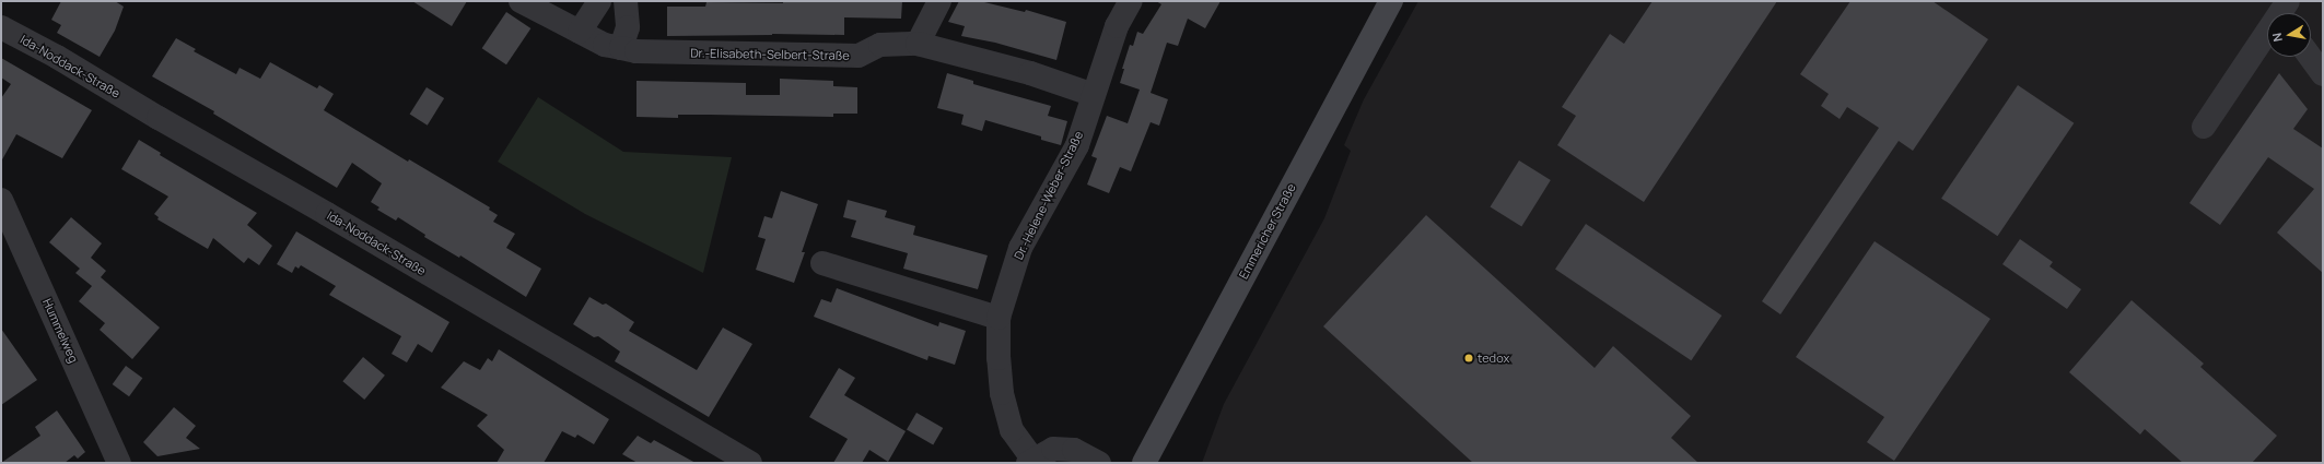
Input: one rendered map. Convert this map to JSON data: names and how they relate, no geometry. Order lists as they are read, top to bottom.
{
  "streets": {
    "main road": ["Emmericher Straße"],
    "street": [
      "Dr.-Elisabeth-Selbert-Straße",
      "Ida-Noddack-Straße",
      "Dr.-Helene-Weber-Straße",
      "Hummelweg"
    ]
  },
  "crossings": [
    ["Dr.-Elisabeth-Selbert-Straße", "Dr.-Helene-Weber-Straße"]
  ],
  "places": ["tedox"],
  "north": "left"
}
